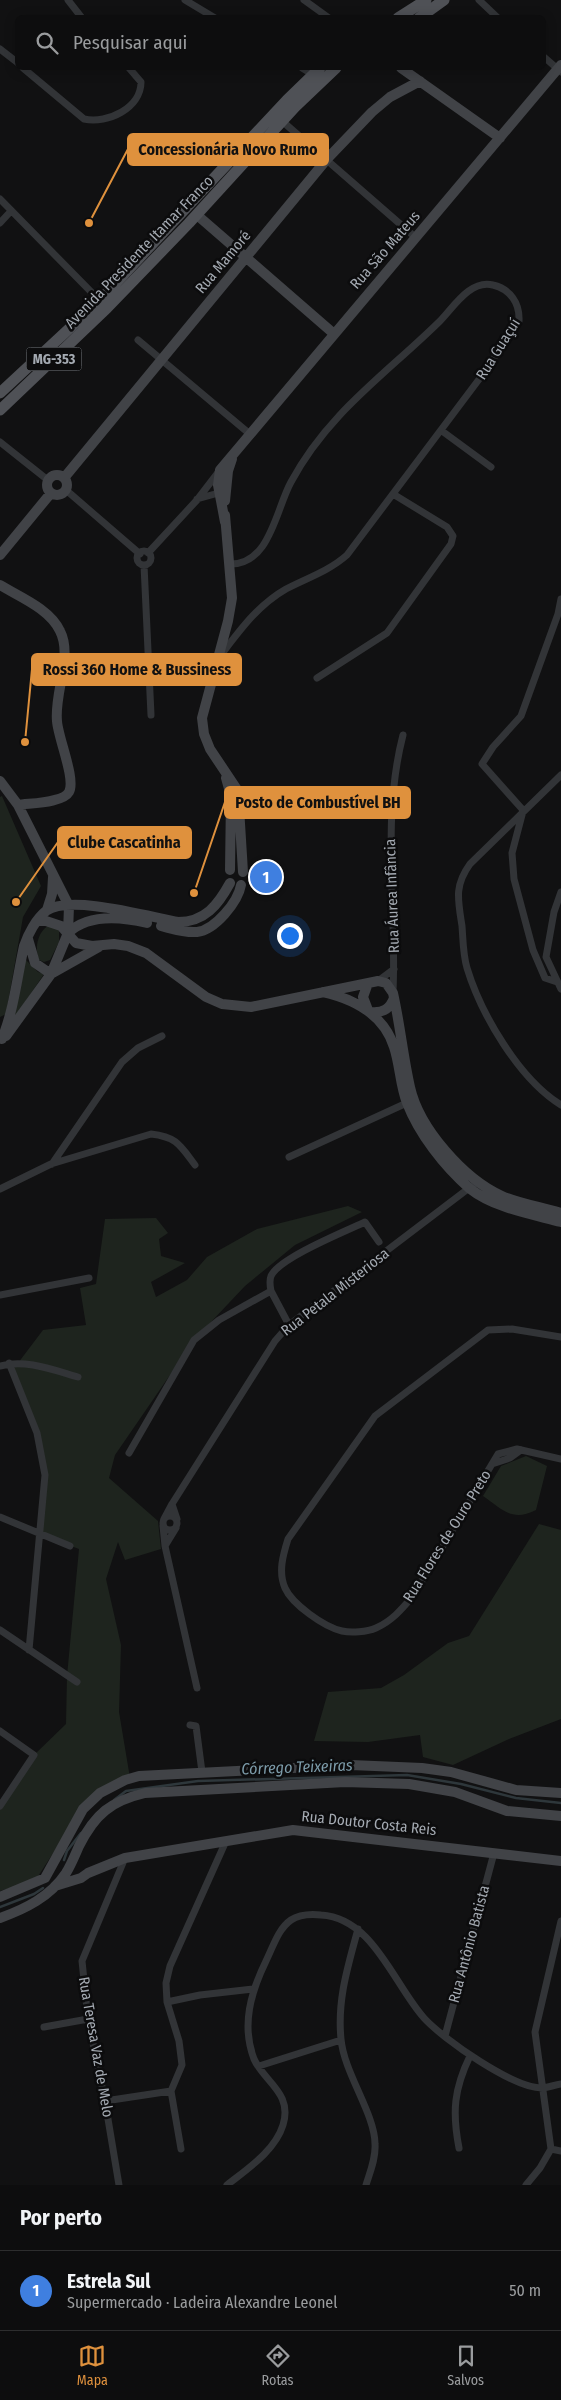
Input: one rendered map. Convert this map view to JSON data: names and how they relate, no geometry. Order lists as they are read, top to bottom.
{
  "streets": {
    "main road": [
      "Rua São Mateus",
      "Avenida Presidente Itamar Franco",
      "Rua Mamoré",
      "MG-353",
      "Rua Doutor Costa Reis"
    ],
    "street": [
      "Rua Guaçuí",
      "Rua Áurea Infância",
      "Rua Petala Misteriosa",
      "Rua Flores de Ouro Preto",
      "Rua Antônio Batista",
      "Rua Teresa Vaz de Melo"
    ]
  },
  "crossings": [
    ["Rua Doutor Costa Reis", "Rua Antônio Batista"],
    ["Rua Doutor Costa Reis", "Rua Teresa Vaz de Melo"]
  ],
  "water": ["Córrego Teixeiras"],
  "places": [
    "Concessionária Novo Rumo",
    "Rossi 360 Home & Bussiness",
    "Posto de Combustível BH",
    "Clube Cascatinha"
  ],
  "page": {
    "search": "Pesquisar aqui",
    "pins": "1",
    "heading": "Por perto",
    "list": [
      {
        "mark": "1",
        "name": "Estrela Sul",
        "note": "Supermercado · Ladeira Alexandre Leonel",
        "value": "50 m"
      }
    ],
    "nav": ["Mapa", "Rotas", "Salvos"]
  }
}
